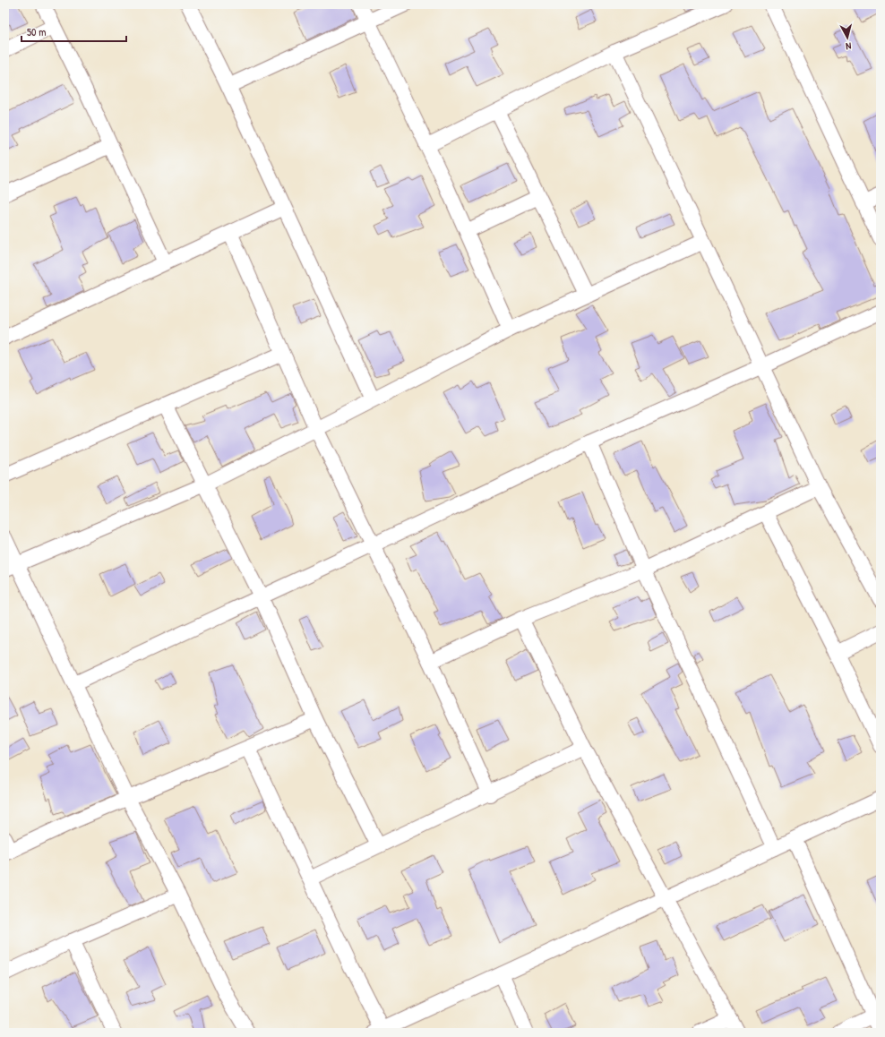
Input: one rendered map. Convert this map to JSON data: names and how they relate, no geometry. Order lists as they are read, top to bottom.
{
  "scale_bar": "50 m",
  "north": "bottom"
}
